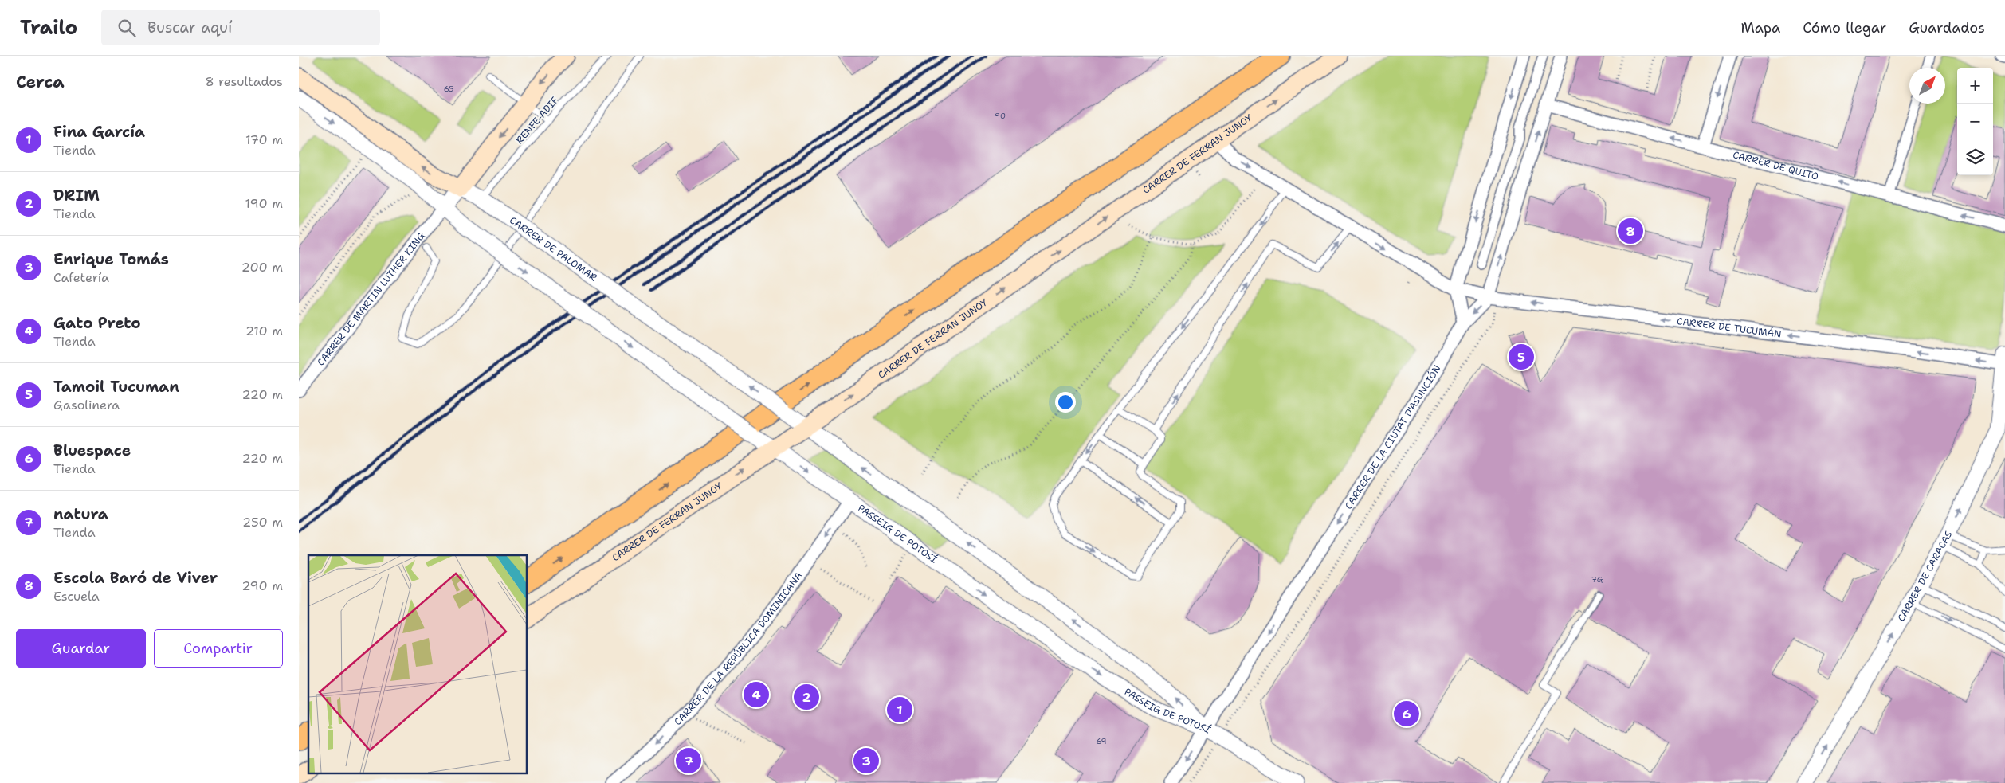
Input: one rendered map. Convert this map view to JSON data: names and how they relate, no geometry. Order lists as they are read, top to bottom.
{
  "streets": {
    "main road": ["CARRER DE FERRAN JUNOY", "CARRER DE PALOMAR"],
    "street": [
      "CARRER DE QUITO",
      "CARRER DE MARTIN LUTHER KING",
      "CARRER DE TUCUMÁN",
      "CARRER DE LA CIUTAT D'ASUNCIÓN",
      "PASSEIG DE POTOSÍ",
      "CARRER DE CARACAS",
      "CARRER DE LA REPÚBLICA DOMINICANA"
    ],
    "lane": ["RENFE-ADIF"]
  },
  "crossings": [
    ["RENFE-ADIF", "CARRER DE PALOMAR"],
    ["CARRER DE FERRAN JUNOY", "CARRER DE PALOMAR"],
    ["CARRER DE FERRAN JUNOY", "CARRER DE TUCUMÁN"],
    ["CARRER DE FERRAN JUNOY", "PASSEIG DE POTOSÍ"],
    ["CARRER DE PALOMAR", "PASSEIG DE POTOSÍ"],
    ["CARRER DE TUCUMÁN", "CARRER DE CARACAS"],
    ["CARRER DE LA CIUTAT D'ASUNCIÓN", "PASSEIG DE POTOSÍ"],
    ["PASSEIG DE POTOSÍ", "CARRER DE LA REPÚBLICA DOMINICANA"]
  ],
  "one_way": [
    "CARRER DE FERRAN JUNOY",
    "CARRER DE QUITO",
    "CARRER DE PALOMAR",
    "CARRER DE LA CIUTAT D'ASUNCIÓN",
    "CARRER DE CARACAS",
    "CARRER DE LA REPÚBLICA DOMINICANA"
  ],
  "house_numbers": [
    "65",
    "90",
    "7G",
    "69"
  ],
  "north": "top right",
  "page": {
    "header": "Trailo",
    "search": "Buscar aquí",
    "nav": ["Mapa", "Cómo llegar", "Guardados"],
    "heading": ["Cerca", "8 resultados"],
    "map_buttons": ["+", "−"],
    "list": [
      {
        "mark": "1",
        "name": "Fina García",
        "note": "Tienda",
        "value": "170 m"
      },
      {
        "mark": "2",
        "name": "DRIM",
        "note": "Tienda",
        "value": "190 m"
      },
      {
        "mark": "3",
        "name": "Enrique Tomás",
        "note": "Cafetería",
        "value": "200 m"
      },
      {
        "mark": "4",
        "name": "Gato Preto",
        "note": "Tienda",
        "value": "210 m"
      },
      {
        "mark": "5",
        "name": "Tamoil Tucuman",
        "note": "Gasolinera",
        "value": "220 m"
      },
      {
        "mark": "6",
        "name": "Bluespace",
        "note": "Tienda",
        "value": "220 m"
      },
      {
        "mark": "7",
        "name": "natura",
        "note": "Tienda",
        "value": "250 m"
      },
      {
        "mark": "8",
        "name": "Escola Baró de Viver",
        "note": "Escuela",
        "value": "290 m"
      }
    ],
    "pins": [
      "8",
      "5",
      "4",
      "2",
      "1",
      "6",
      "3",
      "7"
    ],
    "buttons": ["Guardar", "Compartir"]
  }
}
